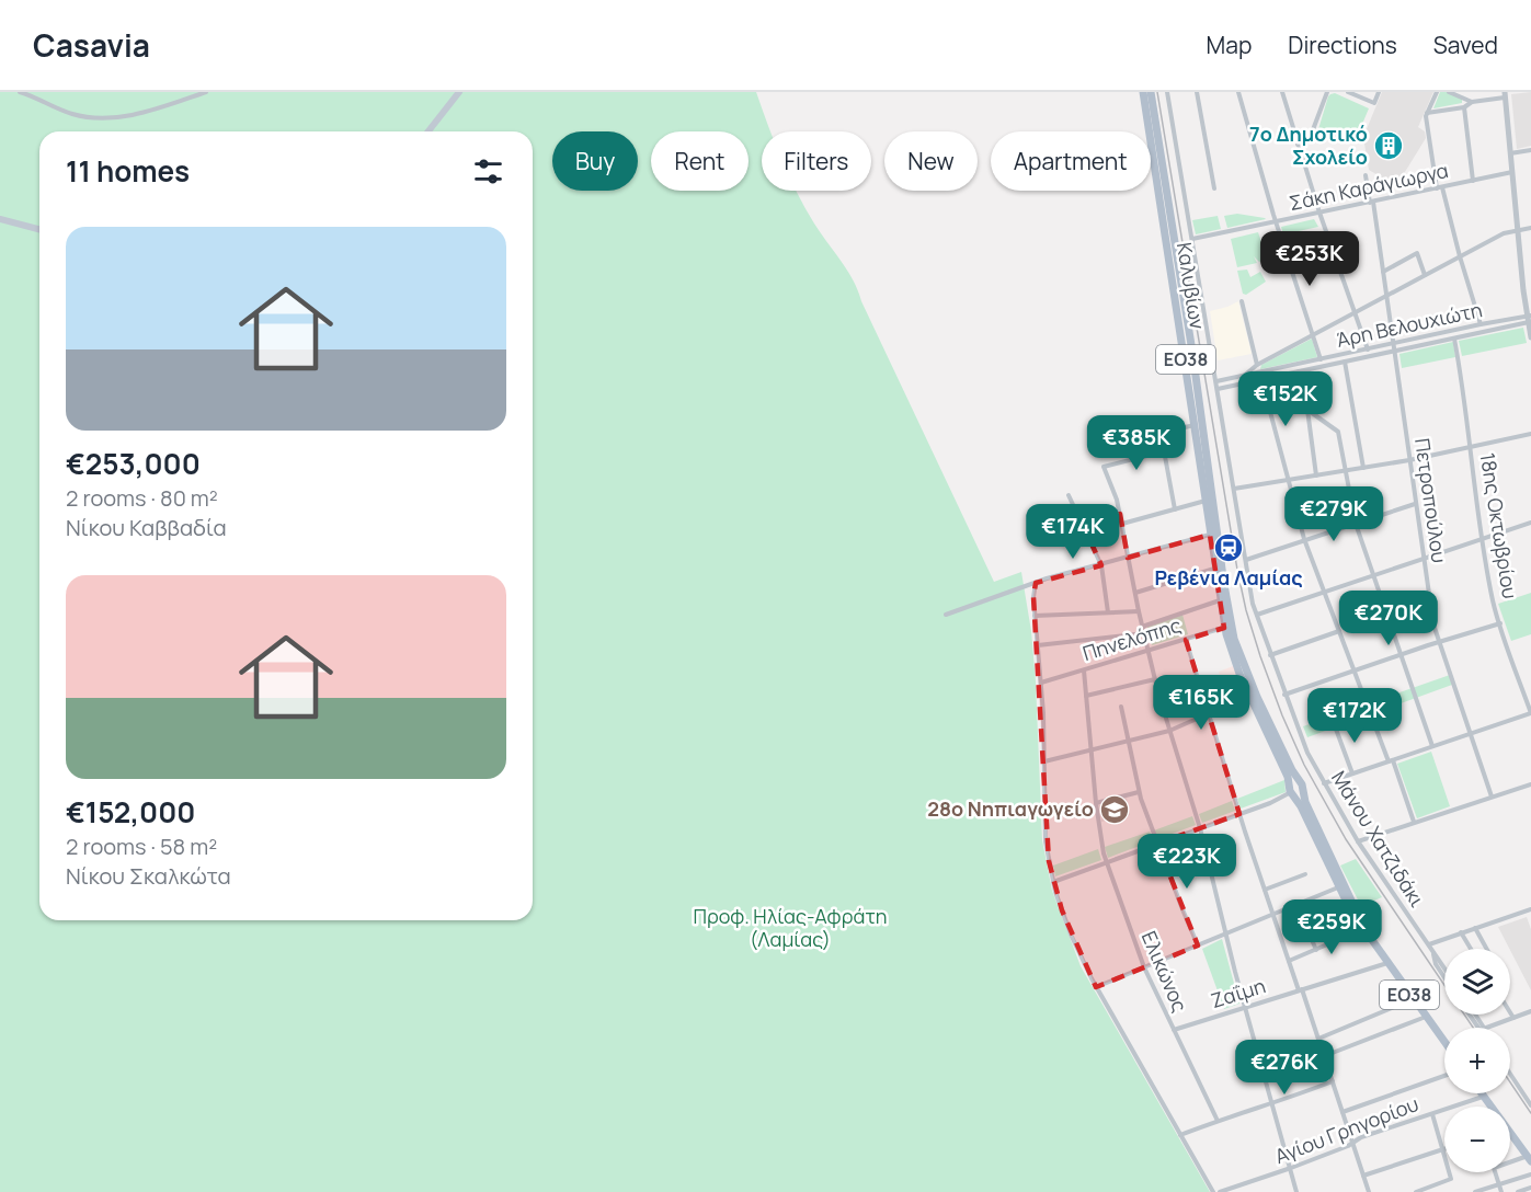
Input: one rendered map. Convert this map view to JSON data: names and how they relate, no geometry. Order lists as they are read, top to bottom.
{
  "streets": {
    "main road": ["Καλυβίων", "ΕΟ38"],
    "street": [
      "Σάκη Καράγιωργα",
      "Άρη Βελουχιώτη",
      "Πετροπούλου",
      "18ης Οκτωβρίου",
      "Πηνελόπης",
      "Μάνου Χατζιδάκι",
      "Ελικώνος",
      "Ζαΐμη",
      "Αγίου Γρηγορίου"
    ]
  },
  "crossings": [
    ["Σάκη Καράγιωργα", "Πετροπούλου"],
    ["Σάκη Καράγιωργα", "Μάνου Χατζιδάκι"],
    ["Καλυβίων", "Πηνελόπης"],
    ["Καλυβίων", "Ζαΐμη"],
    ["Άρη Βελουχιώτη", "Πετροπούλου"],
    ["Άρη Βελουχιώτη", "18ης Οκτωβρίου"],
    ["Άρη Βελουχιώτη", "Μάνου Χατζιδάκι"],
    ["Πηνελόπης", "Ελικώνος"],
    ["Ελικώνος", "Ζαΐμη"]
  ],
  "parks": ["Προφ. Ηλίας-Αφράτη (Λαμίας)"],
  "places": {
    "building": ["7ο Δημοτικό Σχολείο"],
    "station": ["Ρεβένια Λαμίας"],
    "school or university": ["28ο Νηπιαγωγείο"]
  },
  "page": {
    "header": "Casavia",
    "nav": ["Map", "Directions", "Saved"],
    "chip": [
      "Buy",
      "Rent",
      "Filters",
      "New",
      "Apartment"
    ],
    "heading": "11 homes",
    "list": [
      {
        "name": "€253,000",
        "note": "2 rooms · 80 m² · Νίκου Καββαδία"
      },
      {
        "name": "€152,000",
        "note": "2 rooms · 58 m² · Νίκου Σκαλκώτα"
      }
    ],
    "price": [
      "€253K",
      "€152K",
      "€385K",
      "€279K",
      "€174K",
      "€270K",
      "€165K",
      "€172K",
      "€223K",
      "€259K",
      "€276K"
    ],
    "map_buttons": ["+", "−"]
  }
}
